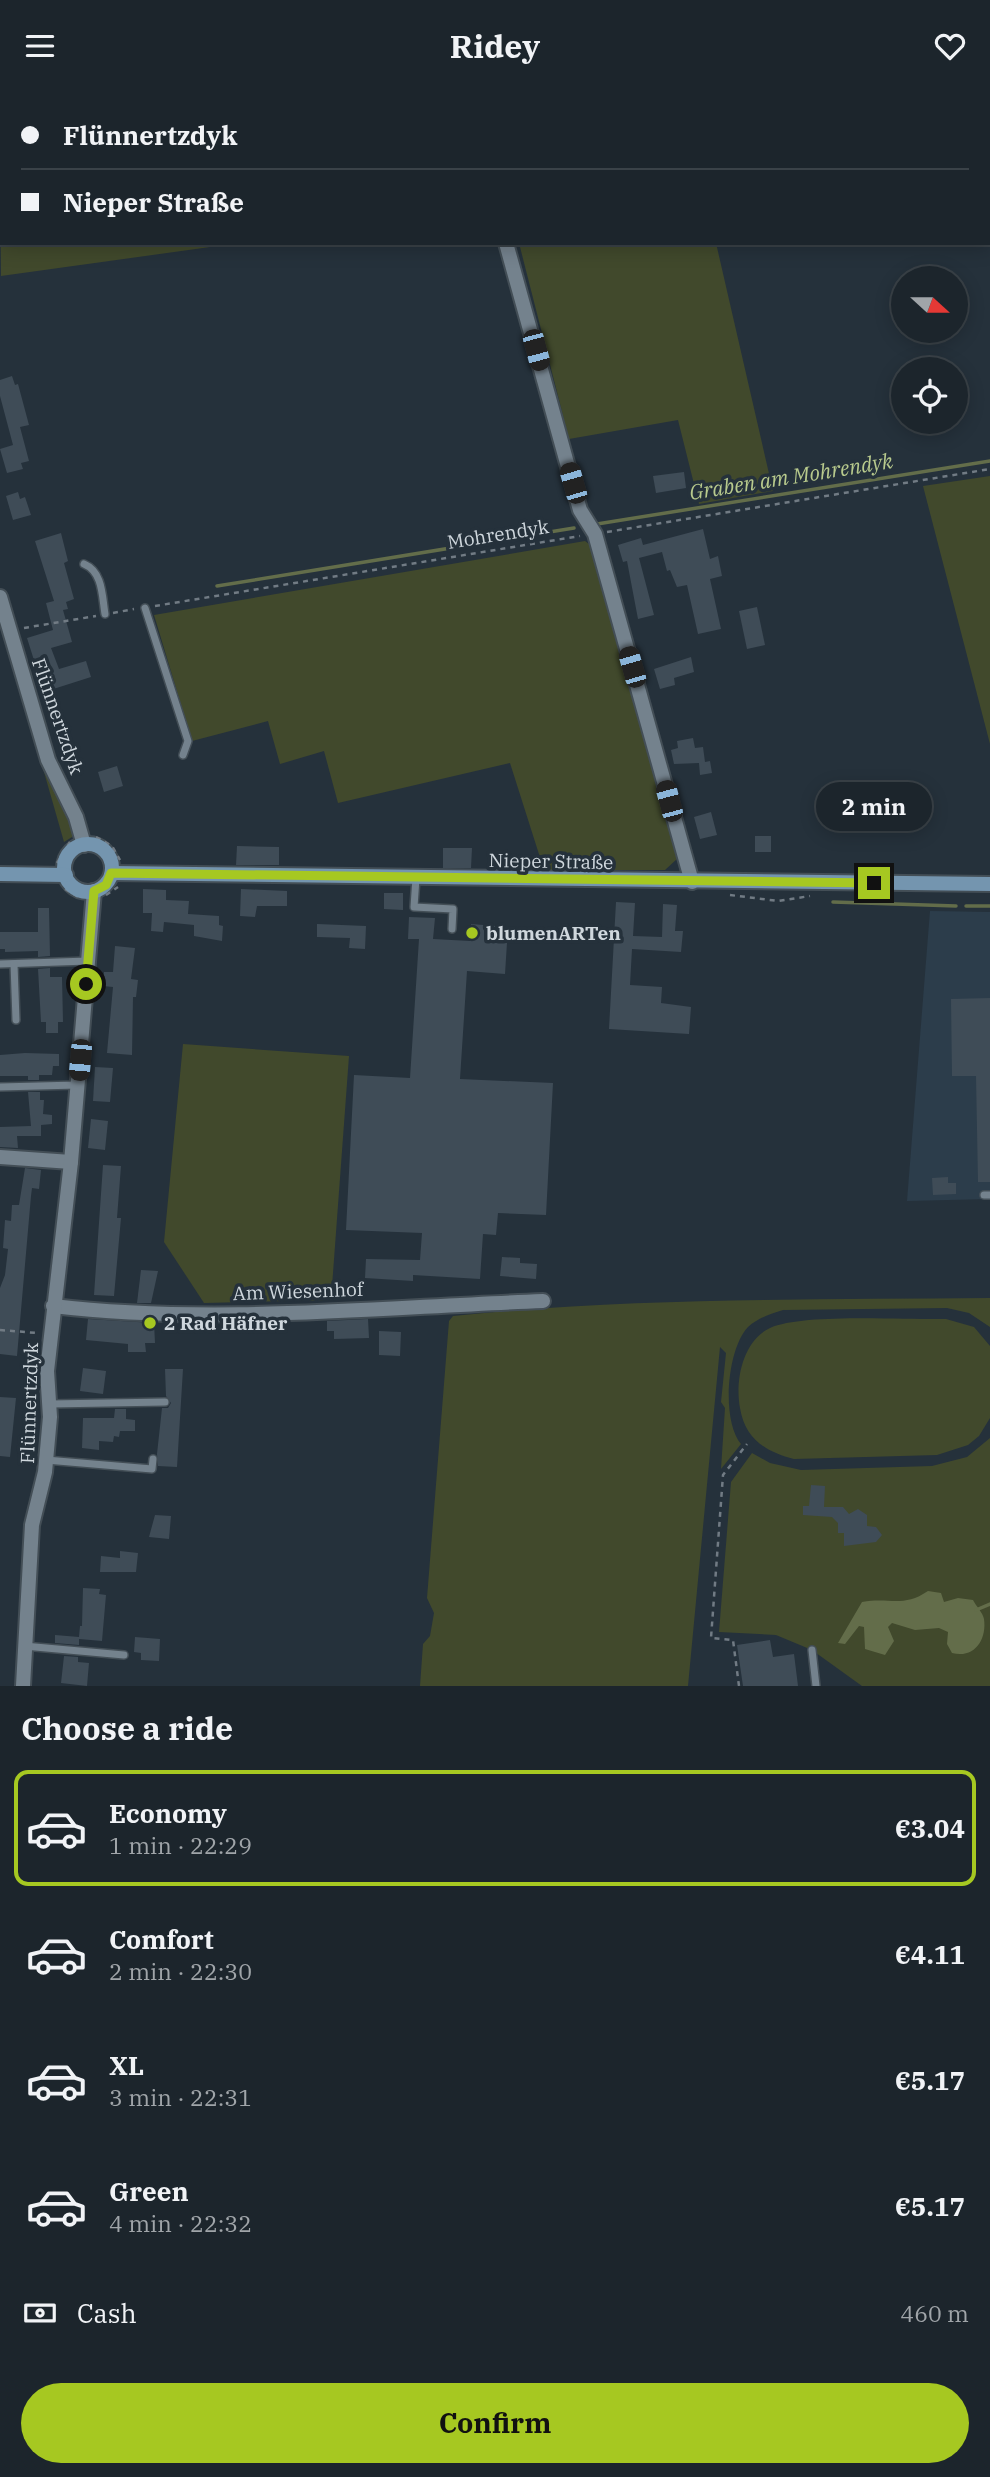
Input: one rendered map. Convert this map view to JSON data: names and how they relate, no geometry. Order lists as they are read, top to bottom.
{
  "streets": {
    "main road": ["Nieper Straße"],
    "street": ["Flünnertzdyk", "Am Wiesenhof"],
    "path": ["Mohrendyk"]
  },
  "crossings": [
    ["Mohrendyk", "Flünnertzdyk"],
    ["Flünnertzdyk", "Nieper Straße"],
    ["Flünnertzdyk", "Am Wiesenhof"]
  ],
  "water": ["Graben am Mohrendyk"],
  "places": ["blumenARTen", "2 Rad Häfner"],
  "north": "right",
  "page": {
    "header": "Ridey",
    "banner": ["Flünnertzdyk", "Nieper Straße"],
    "bubble": "2 min",
    "heading": "Choose a ride",
    "list": [
      {
        "name": "Economy",
        "note": "1 min · 22:29",
        "value": "€3.04"
      },
      {
        "name": "Comfort",
        "note": "2 min · 22:30",
        "value": "€4.11"
      },
      {
        "name": "XL",
        "note": "3 min · 22:31",
        "value": "€5.17"
      },
      {
        "name": "Green",
        "note": "4 min · 22:32",
        "value": "€5.17"
      }
    ],
    "pay": ["Cash", "460 m"],
    "buttons": "Confirm"
  }
}
